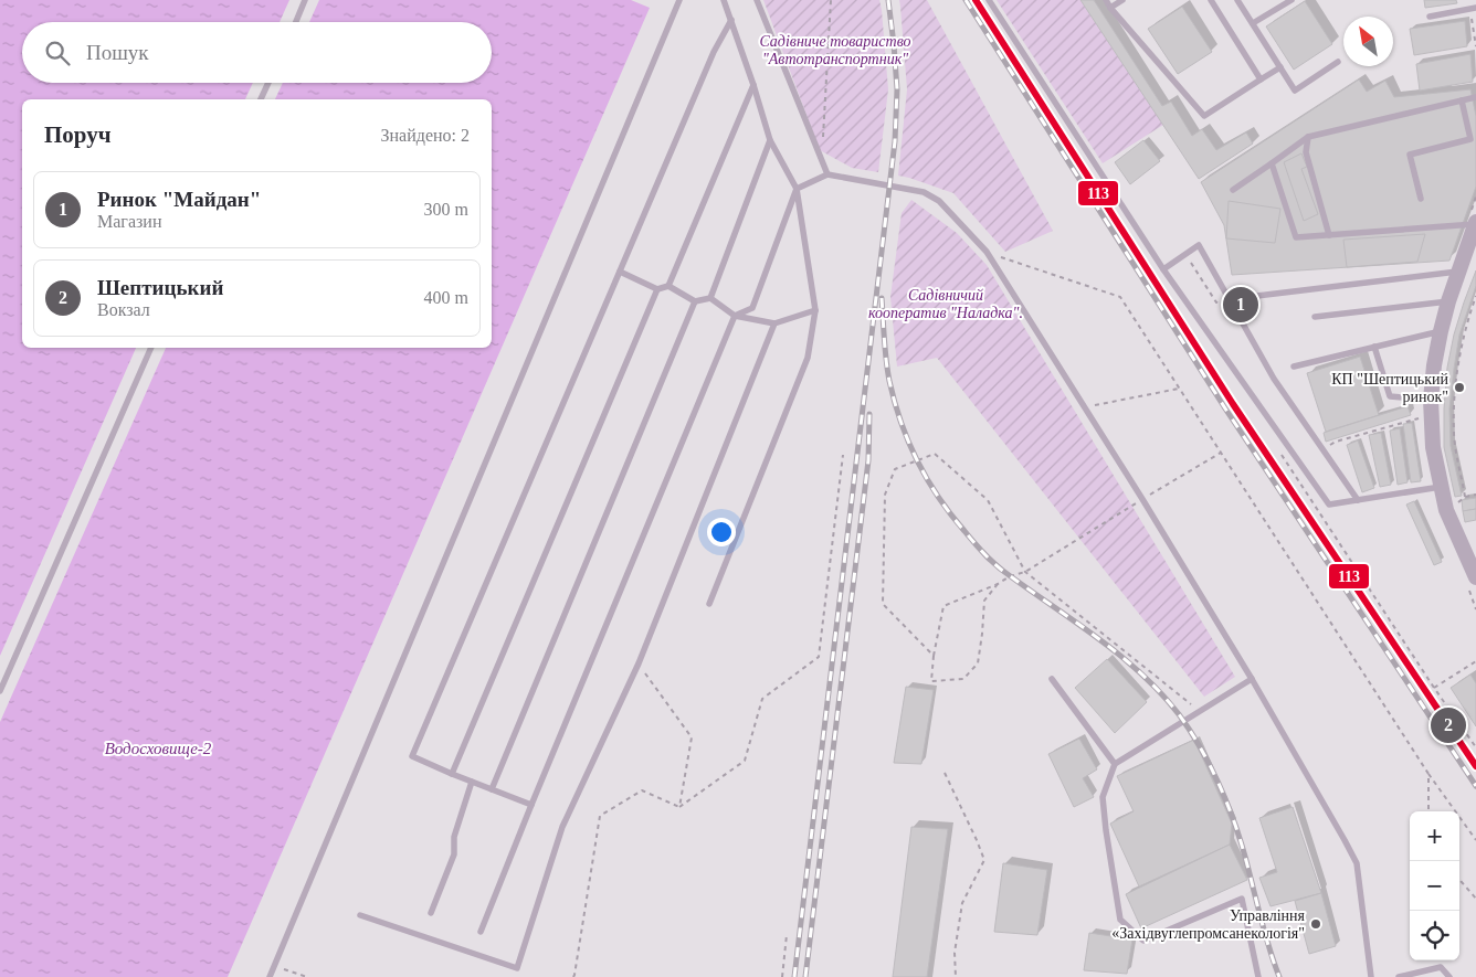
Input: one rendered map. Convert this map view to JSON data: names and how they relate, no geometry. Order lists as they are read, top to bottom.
{
  "water": ["Водосховище-2"],
  "parks": ["Садівниче товариство \"Автотранспортник\"", "Садівничий кооператив \"Наладка\"."],
  "places": ["КП \"Шептицький ринок\"", "Управління «Західвуглепромсанекологія\""],
  "lines": ["transit line 113"],
  "north": "top left",
  "page": {
    "search": "Пошук",
    "heading": ["Поруч", "Знайдено: 2"],
    "list": [
      {
        "mark": "1",
        "name": "Ринок \"Майдан\"",
        "note": "Магазин",
        "value": "300 m"
      },
      {
        "mark": "2",
        "name": "Шептицький",
        "note": "Вокзал",
        "value": "400 m"
      }
    ],
    "pins": ["1", "2"],
    "map_buttons": ["+", "−"]
  }
}
